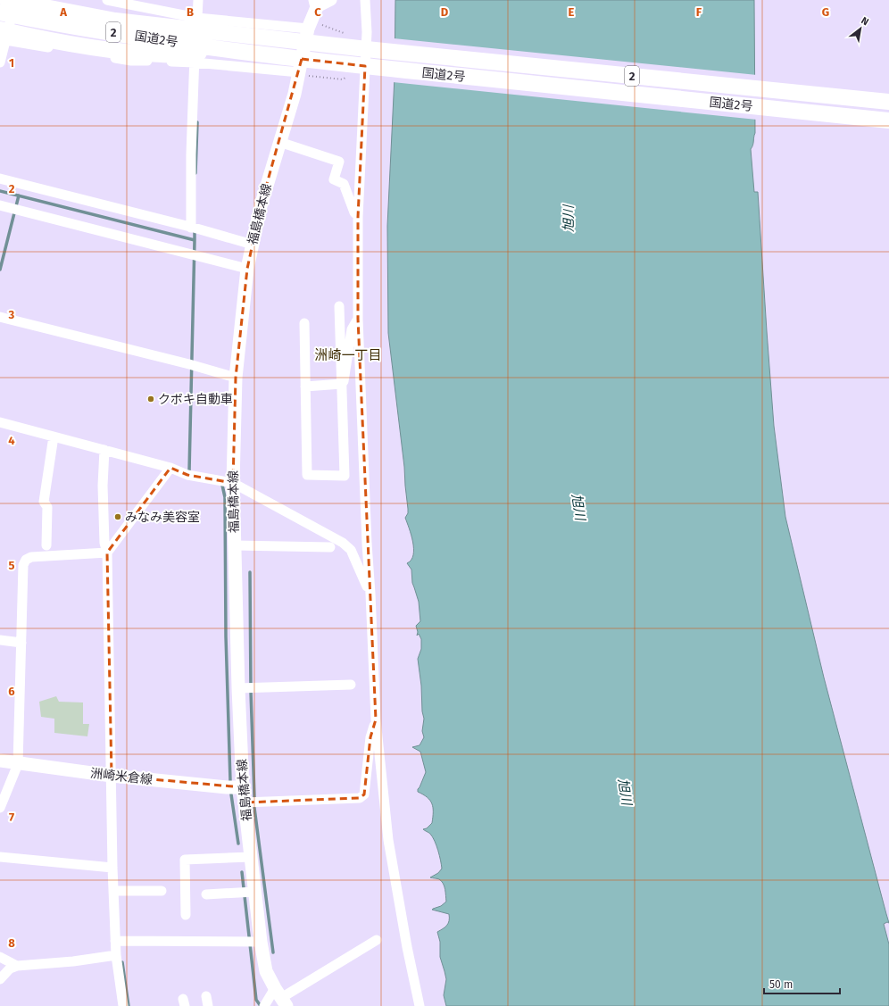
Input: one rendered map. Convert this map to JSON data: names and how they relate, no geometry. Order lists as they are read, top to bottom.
{
  "streets": {
    "highway": ["2", "国道2号"],
    "main road": ["福島橋本線", "洲崎米倉線"]
  },
  "crossings": [
    ["福島橋本線", "洲崎米倉線"]
  ],
  "districts": ["洲崎一丁目"],
  "water": ["旭川"],
  "places": ["クボキ自動車", "みなみ美容室"],
  "scale_bar": "50 m",
  "north": "top right",
  "grid": {
    "columns": [
      "A",
      "B",
      "C",
      "D",
      "E",
      "F",
      "G"
    ],
    "rows": [
      "1",
      "2",
      "3",
      "4",
      "5",
      "6",
      "7",
      "8"
    ]
  }
}
